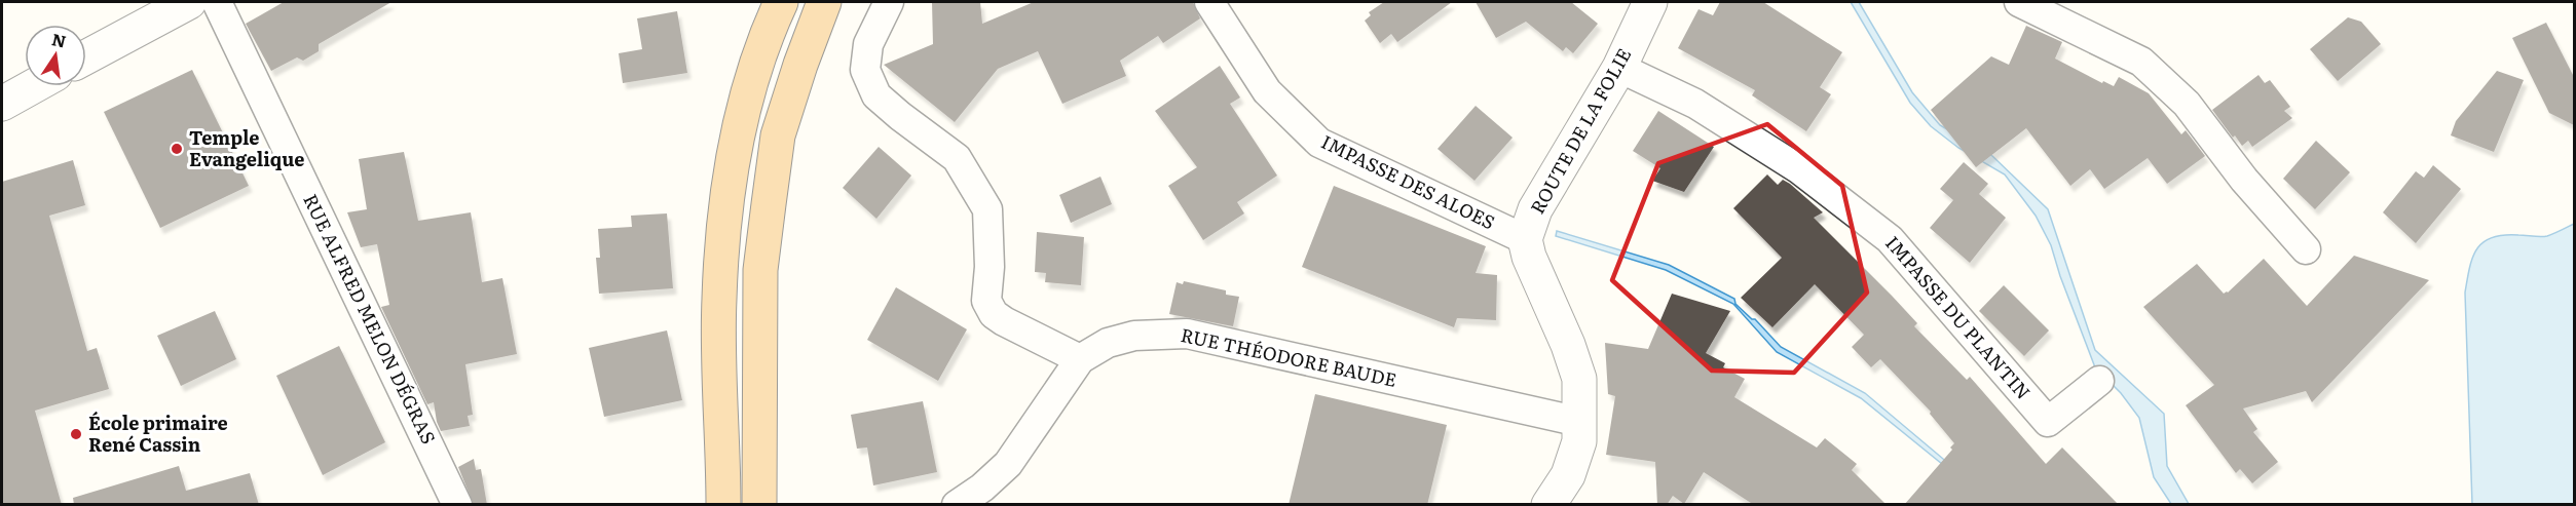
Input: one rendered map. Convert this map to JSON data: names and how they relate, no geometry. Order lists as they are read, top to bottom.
{
  "streets": {
    "street": [
      "ROUTE DE LA FOLIE",
      "IMPASSE DES ALOES",
      "IMPASSE DU PLANTIN",
      "RUE ALFRED MELON DÉGRAS",
      "RUE THÉODORE BAUDE"
    ]
  },
  "crossings": [
    ["ROUTE DE LA FOLIE", "IMPASSE DES ALOES"],
    ["ROUTE DE LA FOLIE", "IMPASSE DU PLANTIN"]
  ],
  "places": ["Temple Evangelique", "École primaire René Cassin"],
  "north": "top"
}
